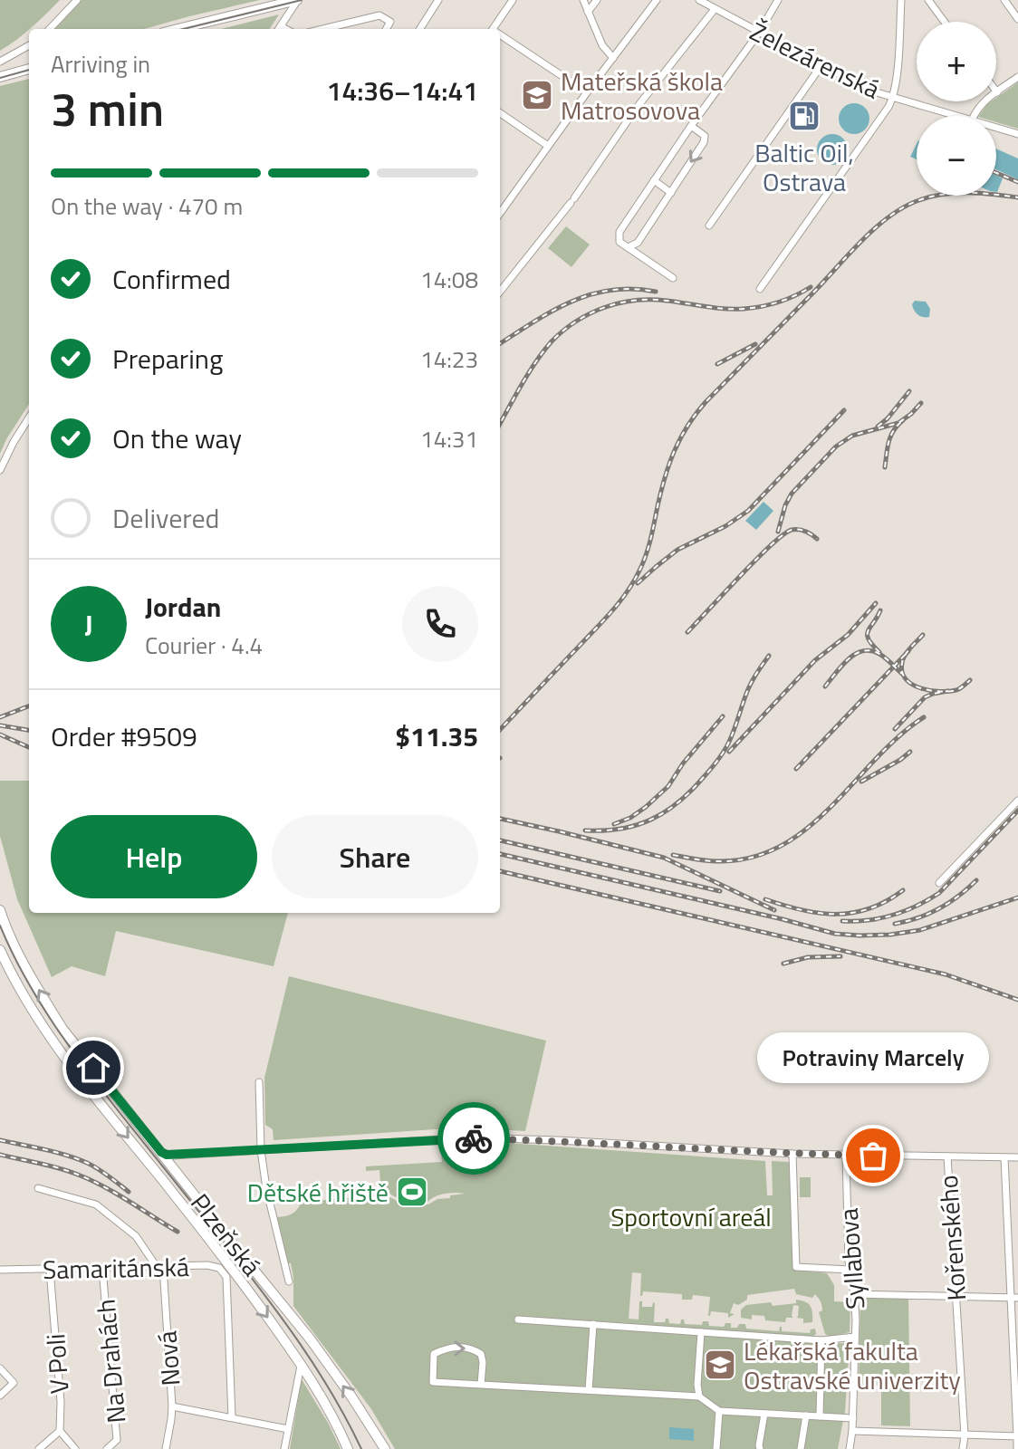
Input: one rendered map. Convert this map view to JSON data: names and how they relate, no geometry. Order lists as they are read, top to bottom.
{
  "streets": {
    "main road": ["Plzeňská"],
    "street": [
      "Železárenská",
      "Kořenského",
      "Syllabova",
      "Samaritánská",
      "Nová",
      "Na Drahách",
      "V Poli"
    ]
  },
  "crossings": [
    ["Samaritánská", "Nová"],
    ["Samaritánská", "Na Drahách"],
    ["Samaritánská", "V Poli"]
  ],
  "parks": ["Sportovní areál"],
  "places": {
    "school or university": ["Mateřská škola Matrosovova", "Lékařská fakulta Ostravské univerzity"],
    "fuel station": ["Baltic Oil, Ostrava"],
    "other": ["Potraviny Marcely"],
    "sports": ["Dětské hřiště"]
  },
  "page": {
    "map_buttons": ["+", "−"],
    "heading": ["3 min", "Arriving in", "14:36–14:41"],
    "panel": [
      "Jordan",
      "Courier · 4.4",
      "Order #9509",
      "$11.35"
    ],
    "bar": "On the way · 470 m",
    "list": [
      ["Confirmed", "14:08"],
      ["Preparing", "14:23"],
      ["On the way", "14:31"],
      "Delivered"
    ],
    "round": "J",
    "buttons": ["Help", "Share"],
    "bubble": "Potraviny Marcely"
  }
}
